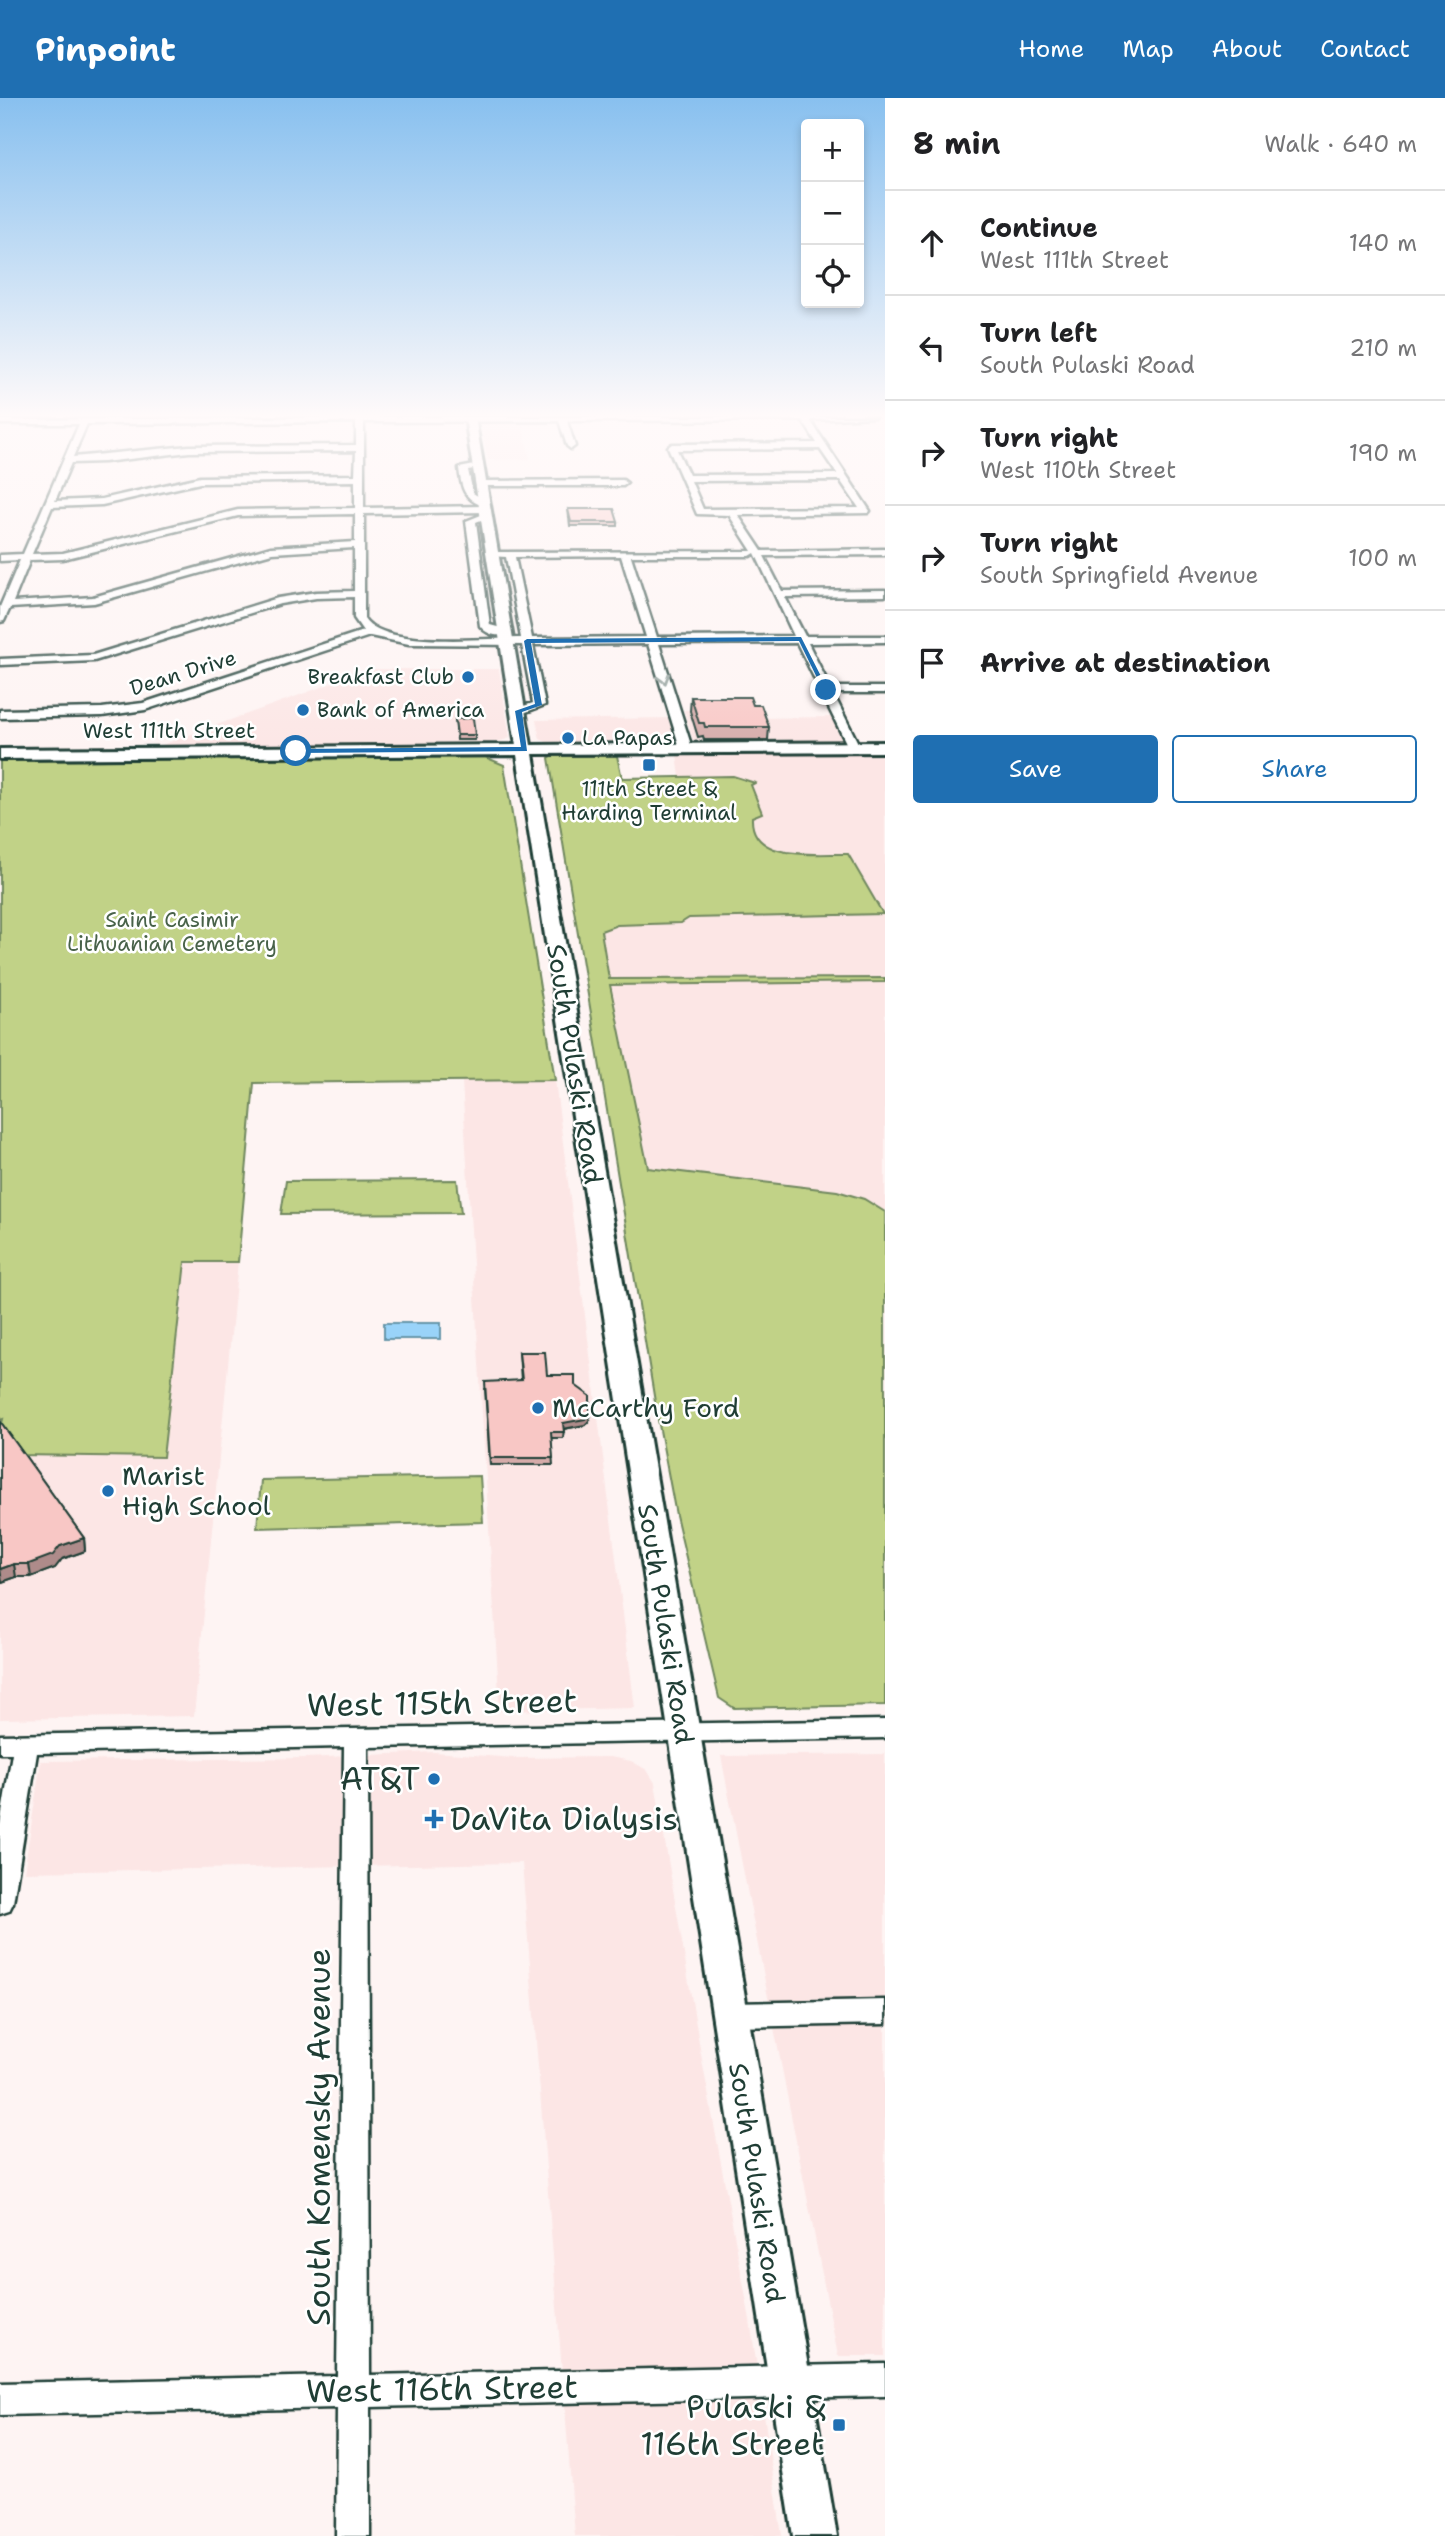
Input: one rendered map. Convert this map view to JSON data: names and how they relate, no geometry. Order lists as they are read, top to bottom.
{
  "streets": {
    "main road": ["West 111th Street", "South Pulaski Road"],
    "street": [
      "Dean Drive",
      "West 115th Street",
      "South Komensky Avenue",
      "West 116th Street"
    ]
  },
  "crossings": [
    ["West 111th Street", "South Pulaski Road"],
    ["South Pulaski Road", "West 115th Street"],
    ["South Pulaski Road", "West 116th Street"],
    ["West 115th Street", "South Komensky Avenue"],
    ["South Komensky Avenue", "West 116th Street"]
  ],
  "parks": ["Saint Casimir Lithuanian Cemetery"],
  "places": {
    "other": [
      "Breakfast Club",
      "Bank of America",
      "La Papas",
      "McCarthy Ford",
      "Marist High School",
      "AT&T"
    ],
    "transit": ["111th Street & Harding Terminal", "Pulaski & 116th Street"],
    "health": ["DaVita Dialysis"]
  },
  "page": {
    "header": "Pinpoint",
    "nav": [
      "Home",
      "Map",
      "About",
      "Contact"
    ],
    "heading": ["8 min", "Walk · 640 m"],
    "map_buttons": ["+", "−"],
    "list": [
      ["Continue", "West 111th Street", "140 m"],
      ["Turn left", "South Pulaski Road", "210 m"],
      ["Turn right", "West 110th Street", "190 m"],
      ["Turn right", "South Springfield Avenue", "100 m"],
      "Arrive at destination"
    ],
    "buttons": ["Save", "Share"]
  }
}
